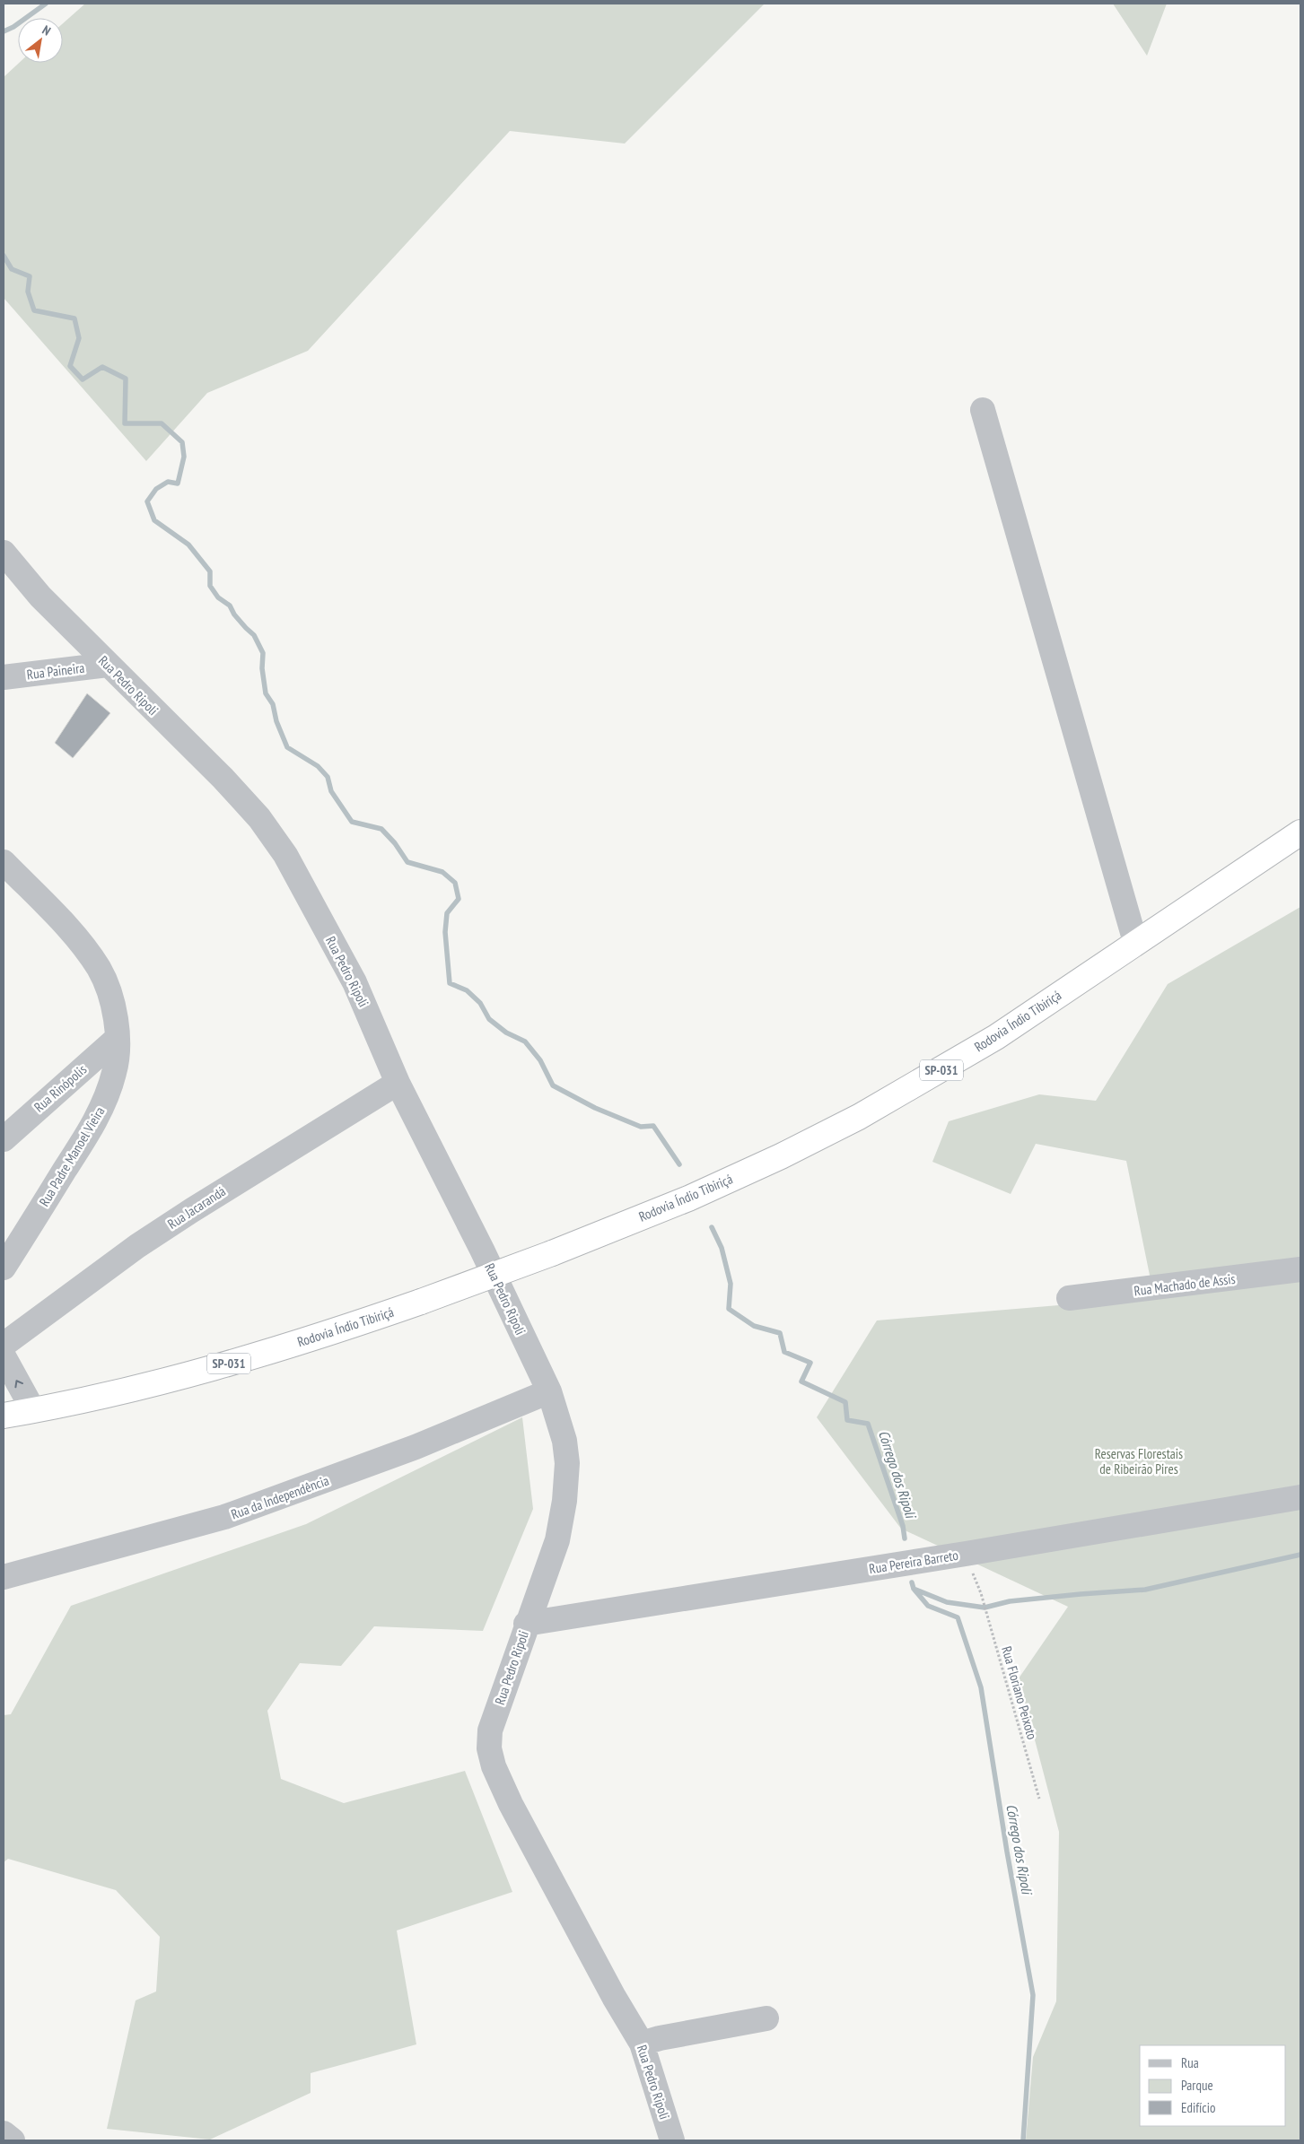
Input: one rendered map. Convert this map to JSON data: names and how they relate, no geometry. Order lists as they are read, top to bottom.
{
  "streets": {
    "highway": ["Rodovia Índio Tibiriçá", "SP-031"],
    "street": [
      "Rua Paineira",
      "Rua Pedro Ripoli",
      "Rua Rinópolis",
      "Rua Padre Manoel Vieira",
      "Rua Jacarandá",
      "Rua Machado de Assis",
      "Rua da Independência",
      "Rua Pereira Barreto"
    ],
    "path": ["Rua Floriano Peixoto"]
  },
  "crossings": [
    ["Rua Paineira", "Rua Pedro Ripoli"],
    ["Rua Pedro Ripoli", "Rua Jacarandá"],
    ["Rua Pedro Ripoli", "Rua da Independência"],
    ["Rua Pedro Ripoli", "Rua Pereira Barreto"],
    ["Rua Rinópolis", "Rua Padre Manoel Vieira"]
  ],
  "water": ["Córrego dos Ripoli"],
  "parks": ["Reservas Florestais de Ribeirão Pires"],
  "legend": ["Rua", "Parque", "Edifício"],
  "north": "top right"
}
